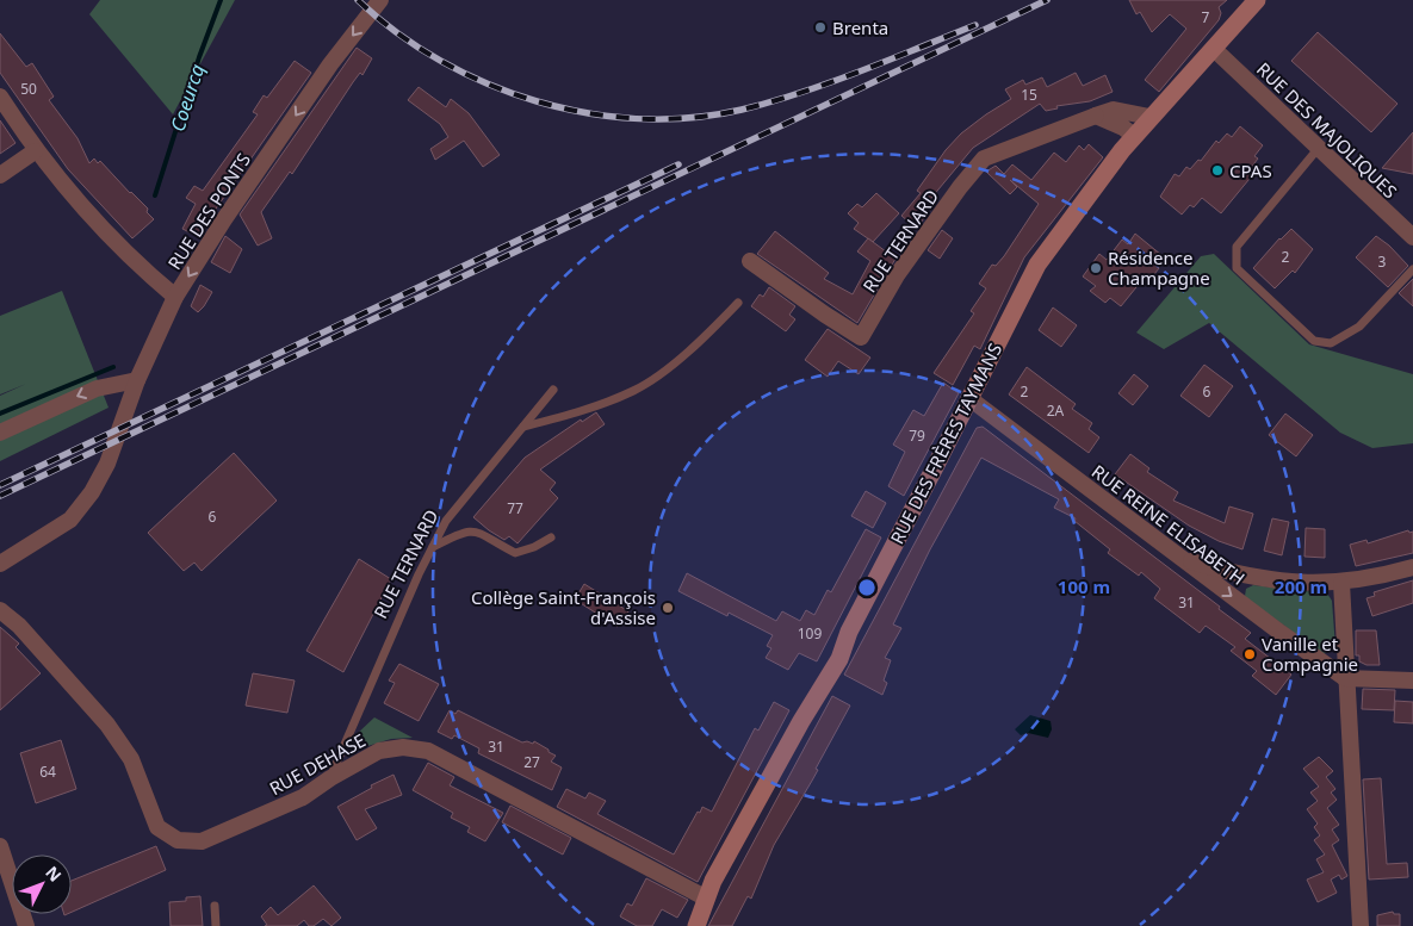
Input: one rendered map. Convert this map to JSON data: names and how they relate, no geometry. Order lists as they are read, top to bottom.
{
  "streets": {
    "street": [
      "RUE DES MAJOLIQUES",
      "RUE DES PONTS",
      "RUE TERNARD",
      "RUE DES FRÈRES TAYMANS",
      "RUE REINE ELISABETH",
      "RUE DEHASE"
    ]
  },
  "crossings": [
    ["RUE DES MAJOLIQUES", "RUE DES FRÈRES TAYMANS"],
    ["RUE TERNARD", "RUE DES FRÈRES TAYMANS"],
    ["RUE TERNARD", "RUE DEHASE"],
    ["RUE DES FRÈRES TAYMANS", "RUE REINE ELISABETH"],
    ["RUE DES FRÈRES TAYMANS", "RUE DEHASE"]
  ],
  "one_way": ["RUE DES PONTS", "RUE REINE ELISABETH"],
  "water": ["Coeurcq"],
  "places": [
    "Brenta",
    "CPAS",
    "Résidence Champagne",
    "Collège Saint-François d'Assise",
    "Vanille et Compagnie"
  ],
  "house_numbers": [
    "7",
    "50",
    "15",
    "2",
    "3",
    "2",
    "6",
    "2A",
    "79",
    "77",
    "6",
    "31",
    "109",
    "31",
    "27",
    "64"
  ],
  "north": "top right",
  "rings": ["100 m", "200 m"]
}
